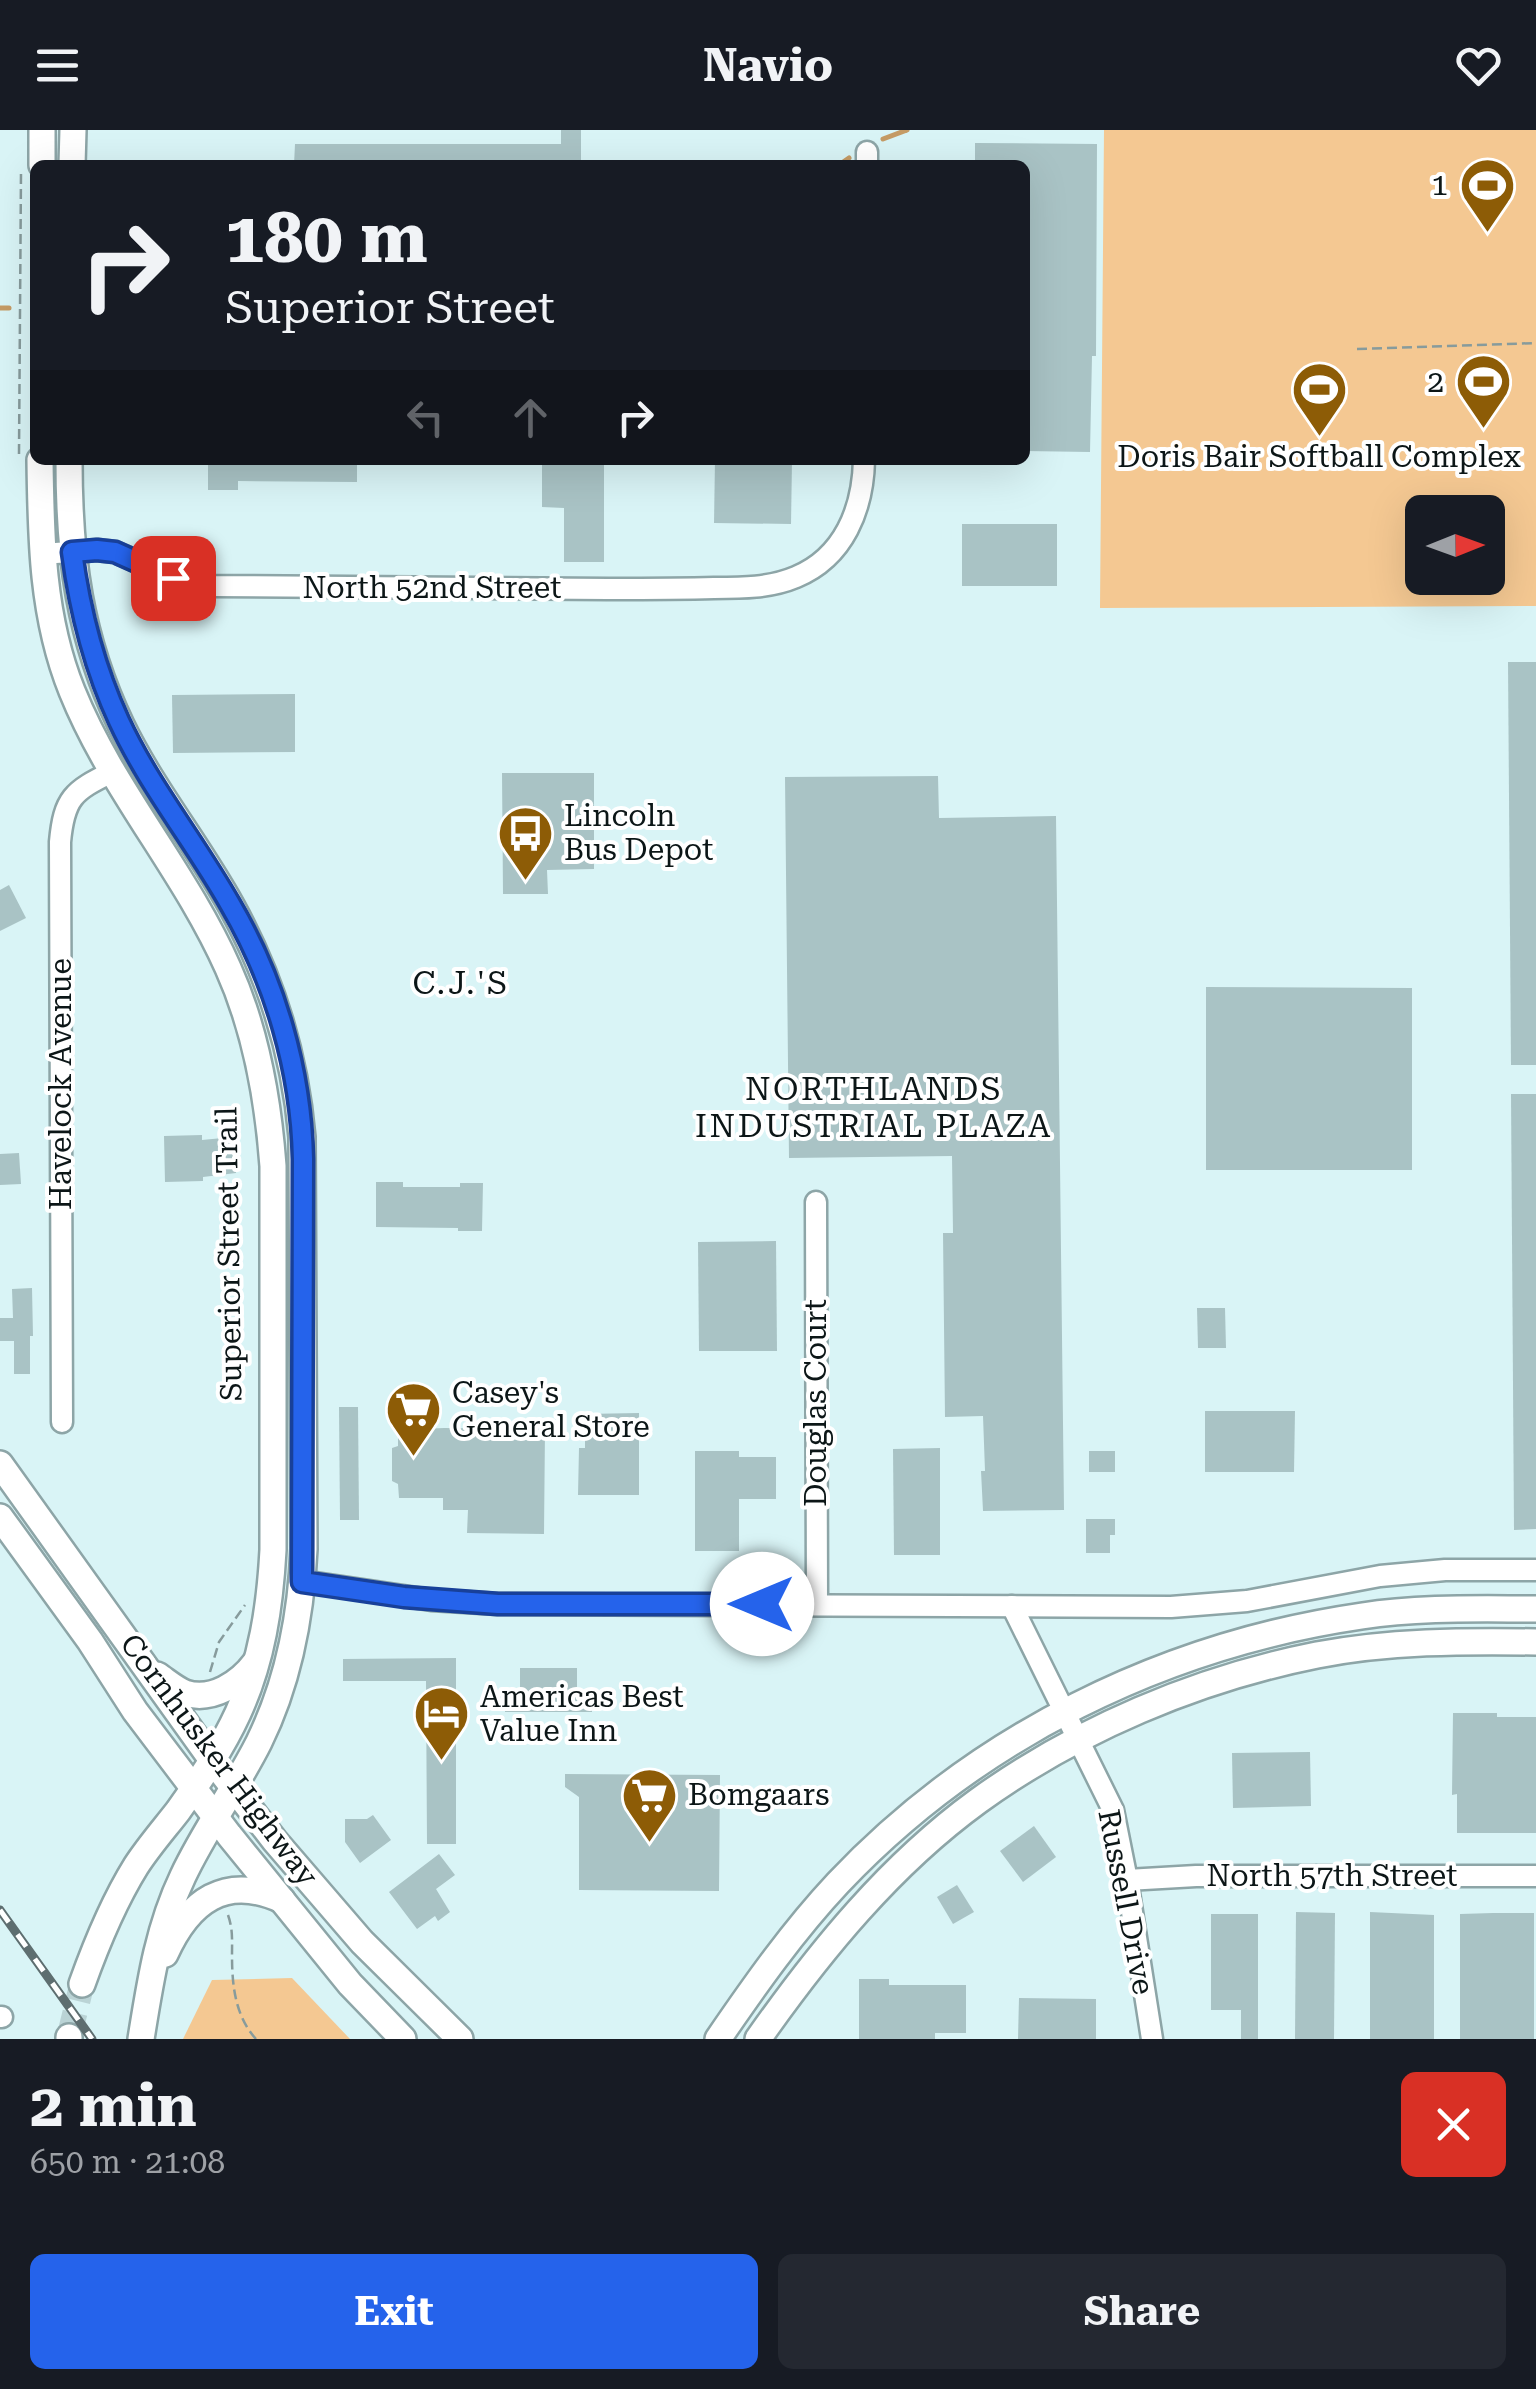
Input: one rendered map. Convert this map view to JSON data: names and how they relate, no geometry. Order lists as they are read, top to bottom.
{
  "streets": {
    "main road": ["Cornhusker Highway"],
    "street": [
      "North 52nd Street",
      "Havelock Avenue",
      "Douglas Court",
      "North 57th Street",
      "Russell Drive"
    ]
  },
  "crossings": [
    ["North 57th Street", "Russell Drive"]
  ],
  "districts": ["C.J.'S", "NORTHLANDS INDUSTRIAL PLAZA"],
  "places": {
    "sports": ["1", "2", "Doris Bair Softball Complex"],
    "bus stop": ["Lincoln Bus Depot"],
    "supermarket": ["Casey's General Store", "Bomgaars"],
    "hotel": ["Americas Best Value Inn"]
  },
  "north": "right",
  "page": {
    "header": "Navio",
    "turn": ["180 m", "Superior Street"],
    "heading": ["2 min", "650 m · 21:08"],
    "buttons": ["Exit", "Share"]
  }
}
